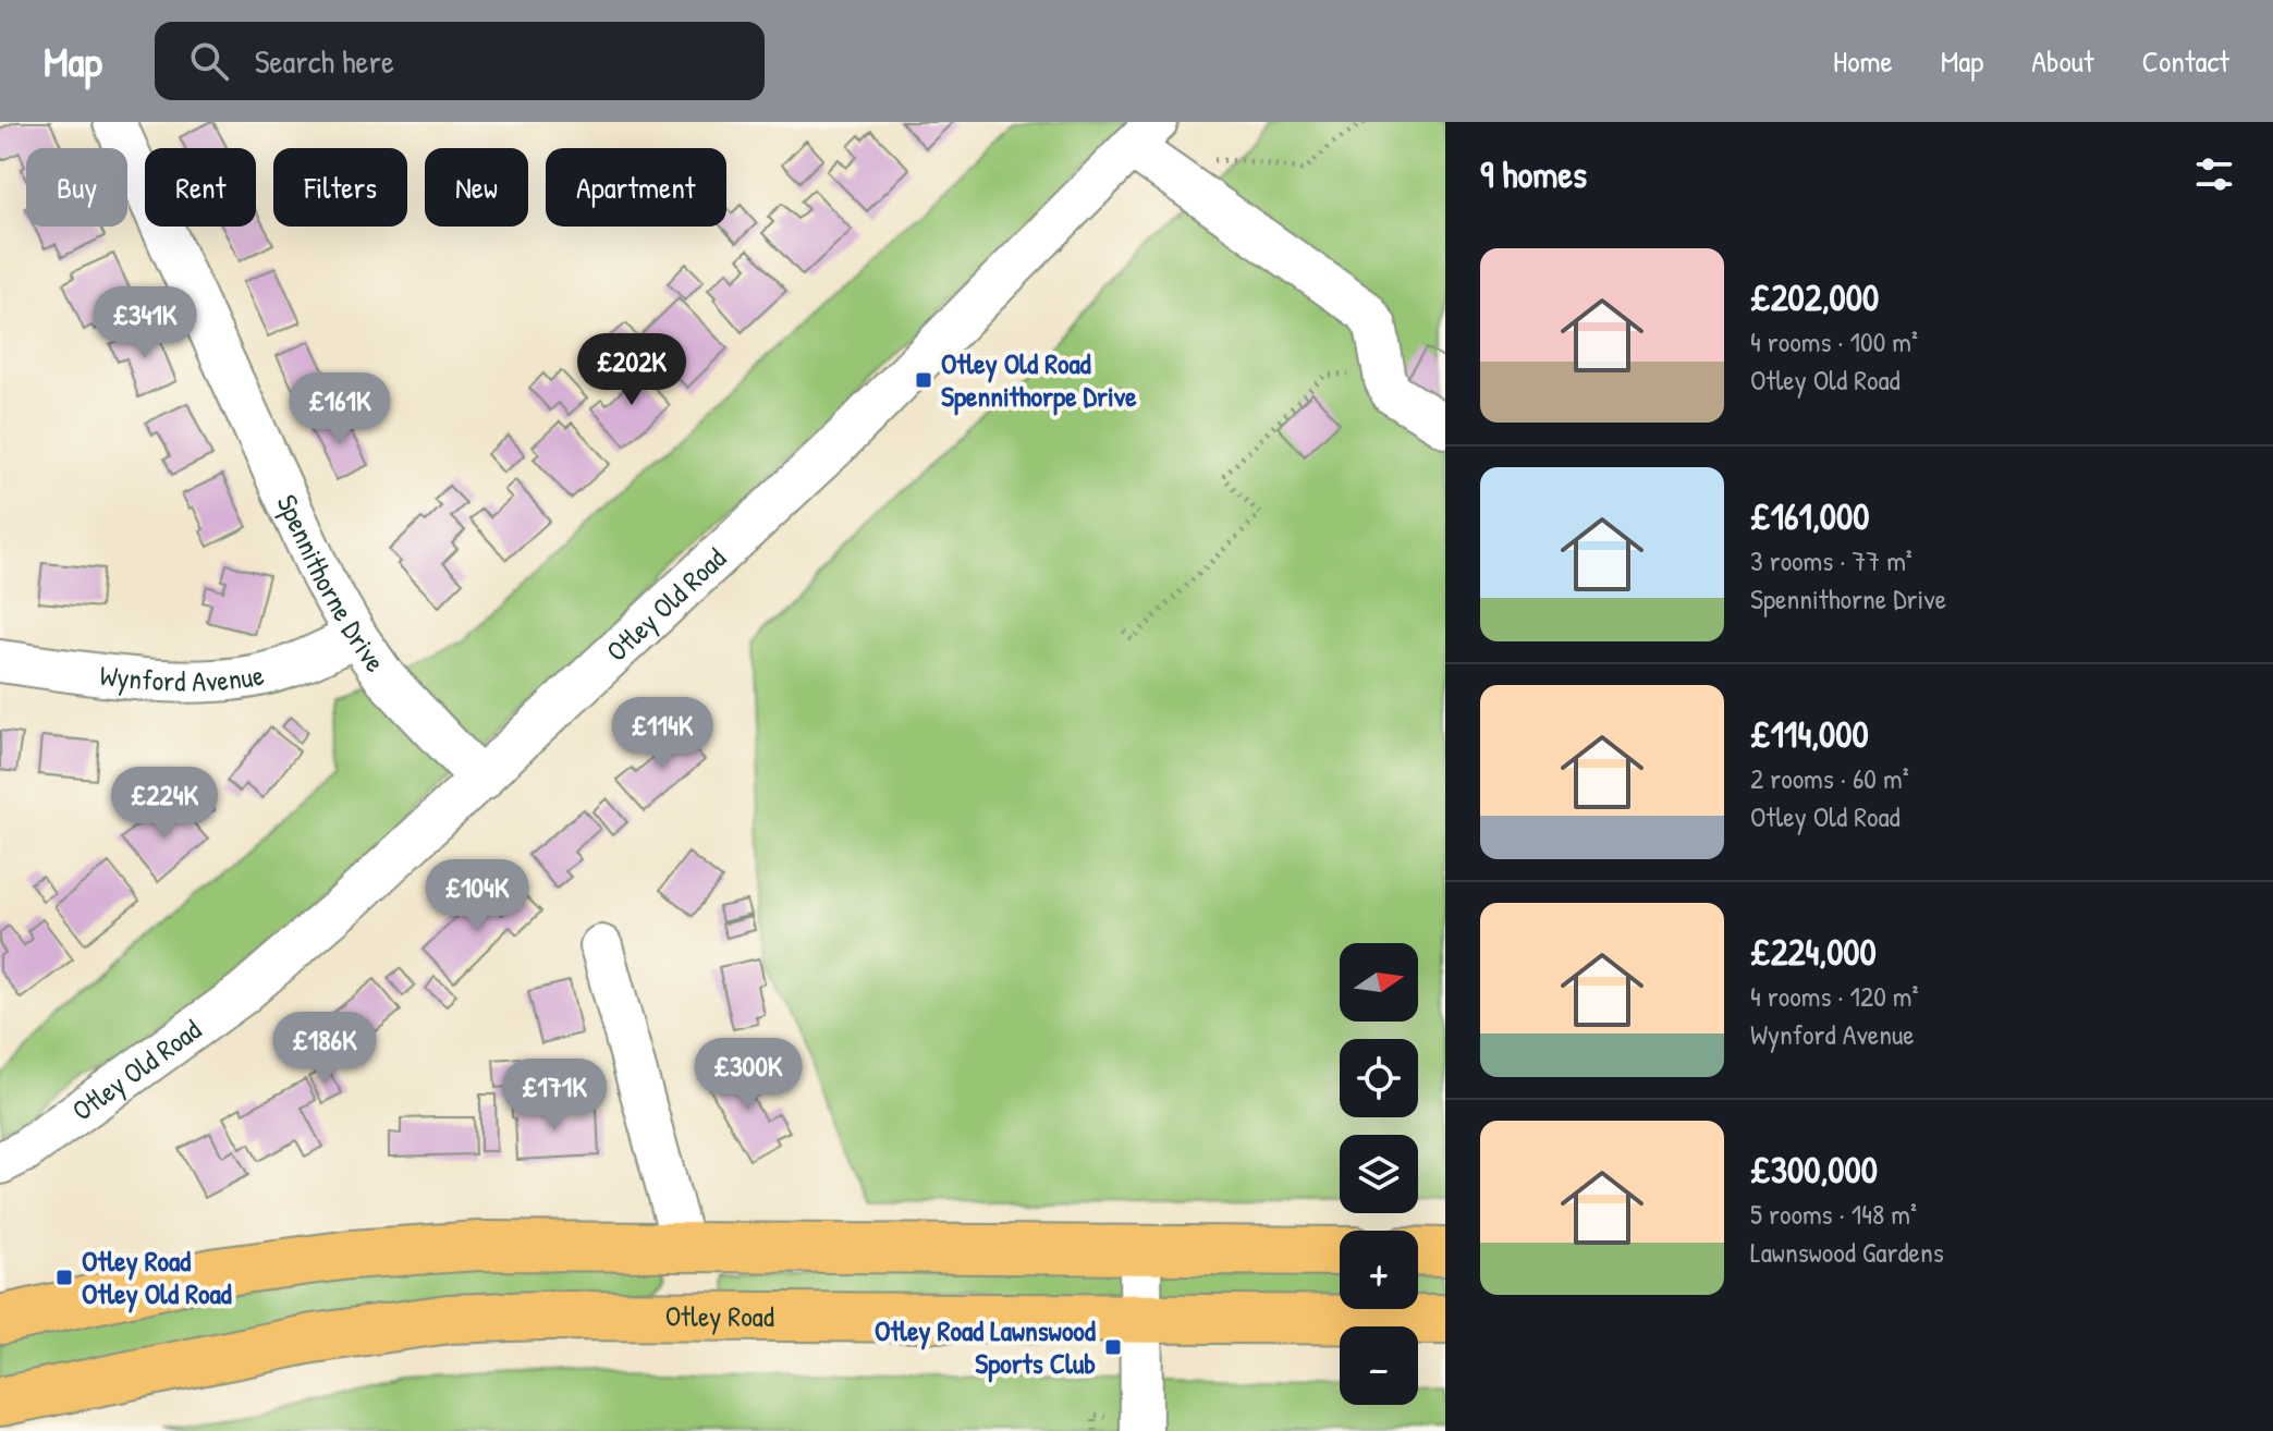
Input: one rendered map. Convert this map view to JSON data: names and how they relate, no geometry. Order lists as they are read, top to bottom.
{
  "streets": {
    "highway": ["Otley Road"],
    "street": ["Spennithorne Drive", "Otley Old Road", "Wynford Avenue"]
  },
  "crossings": [
    ["Spennithorne Drive", "Otley Old Road"],
    ["Spennithorne Drive", "Wynford Avenue"]
  ],
  "places": {
    "transit": ["Otley Old Road Spennithorpe Drive", "Otley Road Otley Old Road", "Otley Road Lawnswood Sports Club"]
  },
  "north": "right",
  "page": {
    "header": "Map",
    "search": "Search here",
    "nav": [
      "Home",
      "Map",
      "About",
      "Contact"
    ],
    "heading": "9 homes",
    "chip": [
      "Buy",
      "Rent",
      "Filters",
      "New",
      "Apartment"
    ],
    "list": [
      {
        "name": "£202,000",
        "note": "4 rooms · 100 m² · Otley Old Road"
      },
      {
        "name": "£161,000",
        "note": "3 rooms · 77 m² · Spennithorne Drive"
      },
      {
        "name": "£114,000",
        "note": "2 rooms · 60 m² · Otley Old Road"
      },
      {
        "name": "£224,000",
        "note": "4 rooms · 120 m² · Wynford Avenue"
      },
      {
        "name": "£300,000",
        "note": "5 rooms · 148 m² · Lawnswood Gardens"
      }
    ],
    "price": [
      "£341K",
      "£202K",
      "£161K",
      "£114K",
      "£224K",
      "£104K",
      "£186K",
      "£300K",
      "£171K"
    ],
    "map_buttons": ["+", "−"]
  }
}
